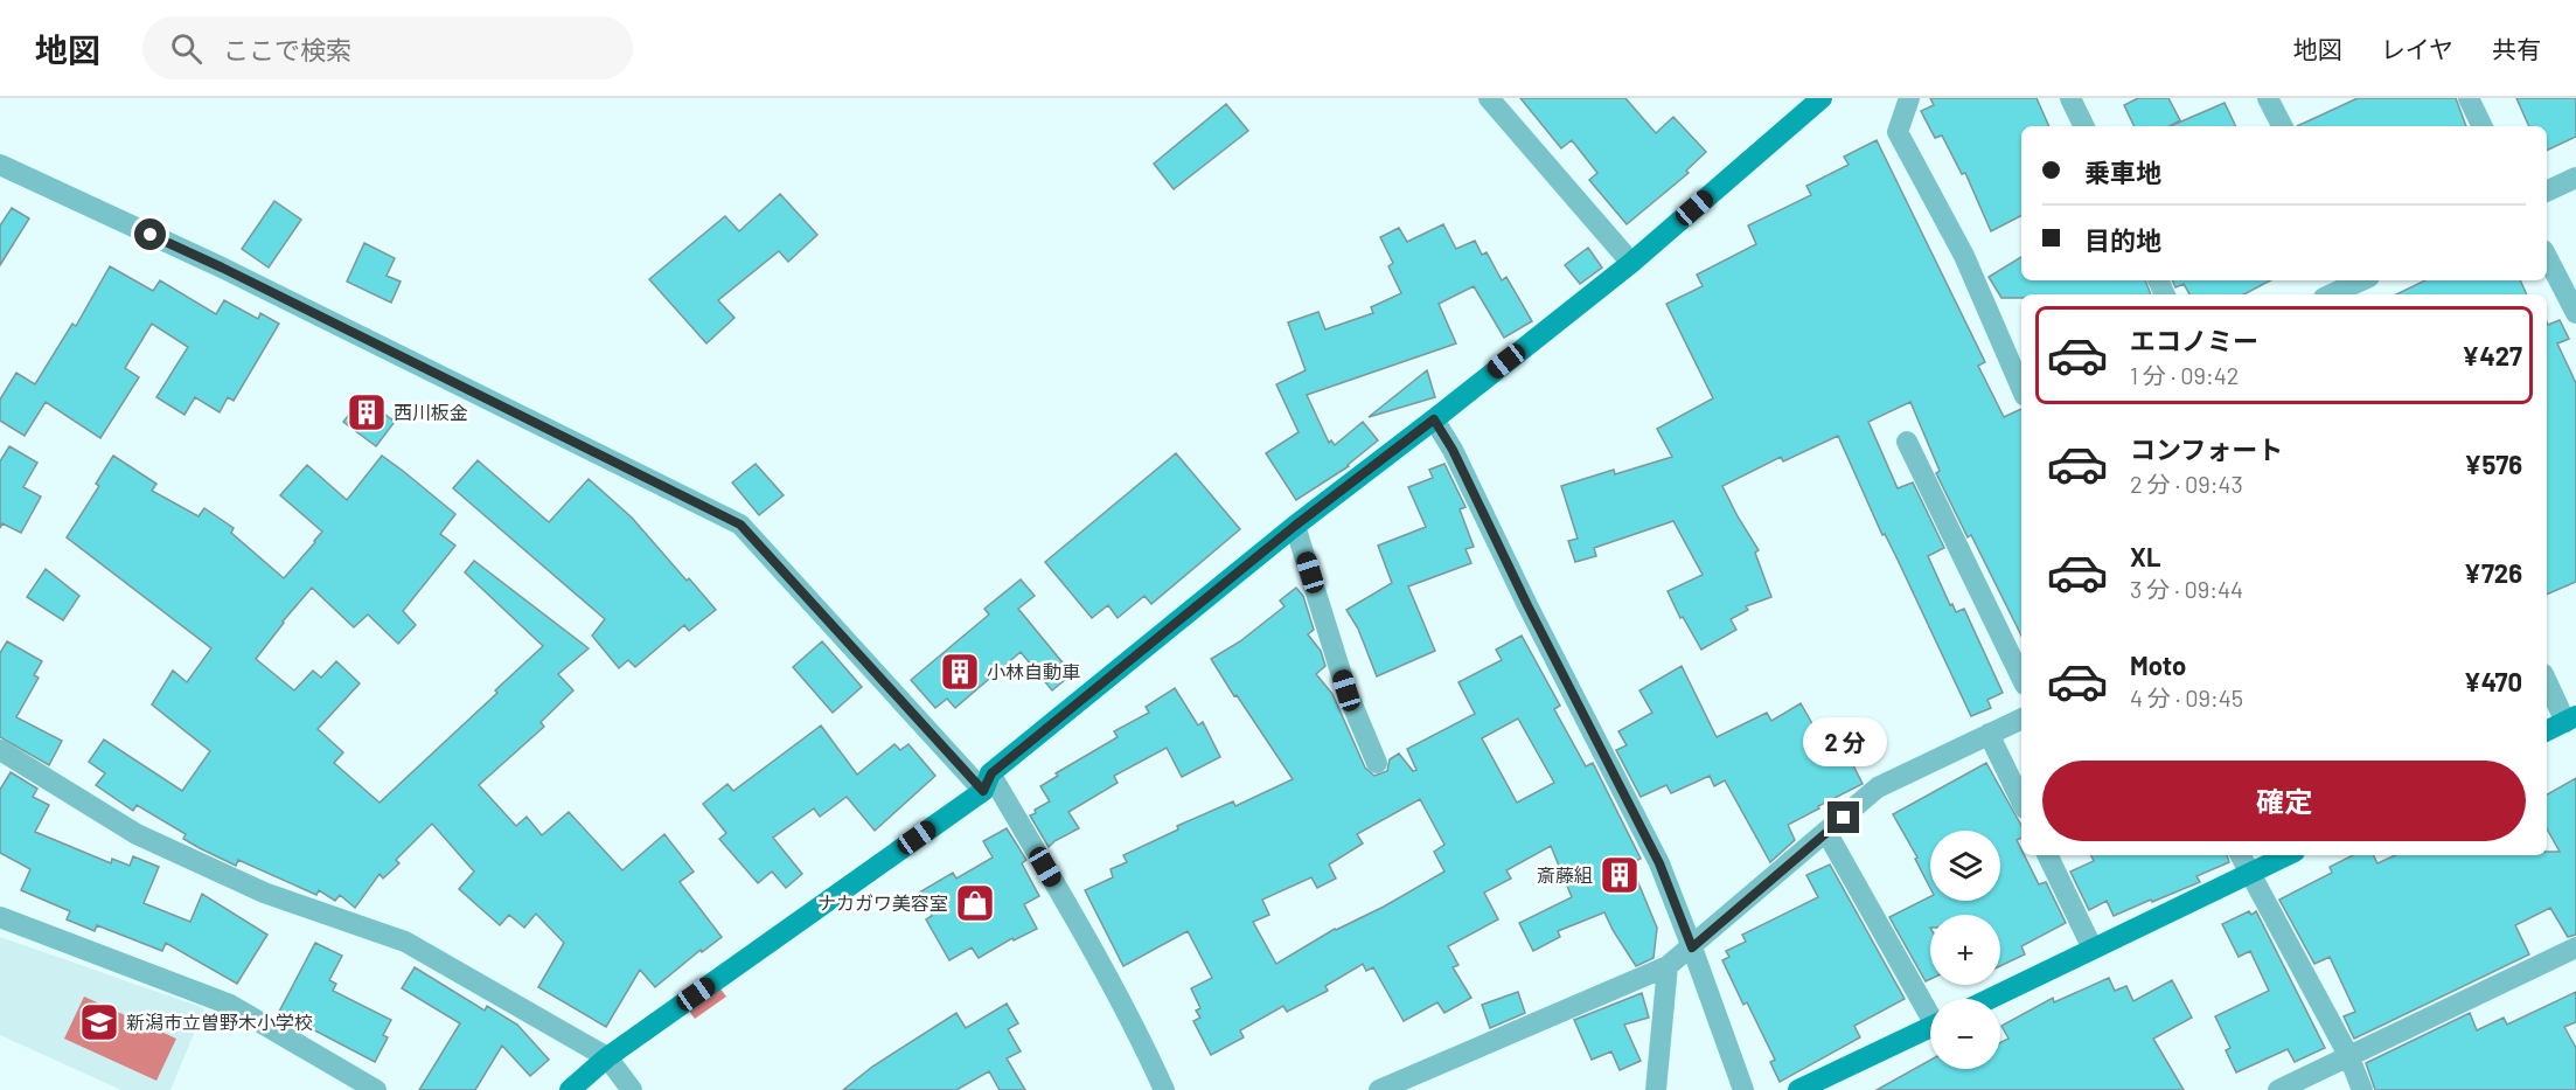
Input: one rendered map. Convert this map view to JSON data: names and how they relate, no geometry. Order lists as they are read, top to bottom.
{
  "places": {
    "building": ["西川板金", "小林自動車", "斎藤組"],
    "shop": ["ナカガワ美容室"],
    "school or university": ["新潟市立曽野木小学校"]
  },
  "page": {
    "header": "地図",
    "search": "ここで検索",
    "nav": ["地図", "レイヤ", "共有"],
    "banner": ["乗車地", "目的地"],
    "list": [
      {
        "name": "エコノミー",
        "note": "1 分 · 09:42",
        "value": "¥427"
      },
      {
        "name": "コンフォート",
        "note": "2 分 · 09:43",
        "value": "¥576"
      },
      {
        "name": "XL",
        "note": "3 分 · 09:44",
        "value": "¥726"
      },
      {
        "name": "Moto",
        "note": "4 分 · 09:45",
        "value": "¥470"
      }
    ],
    "bubble": "2 分",
    "buttons": "確定",
    "map_buttons": ["+", "−"]
  }
}
